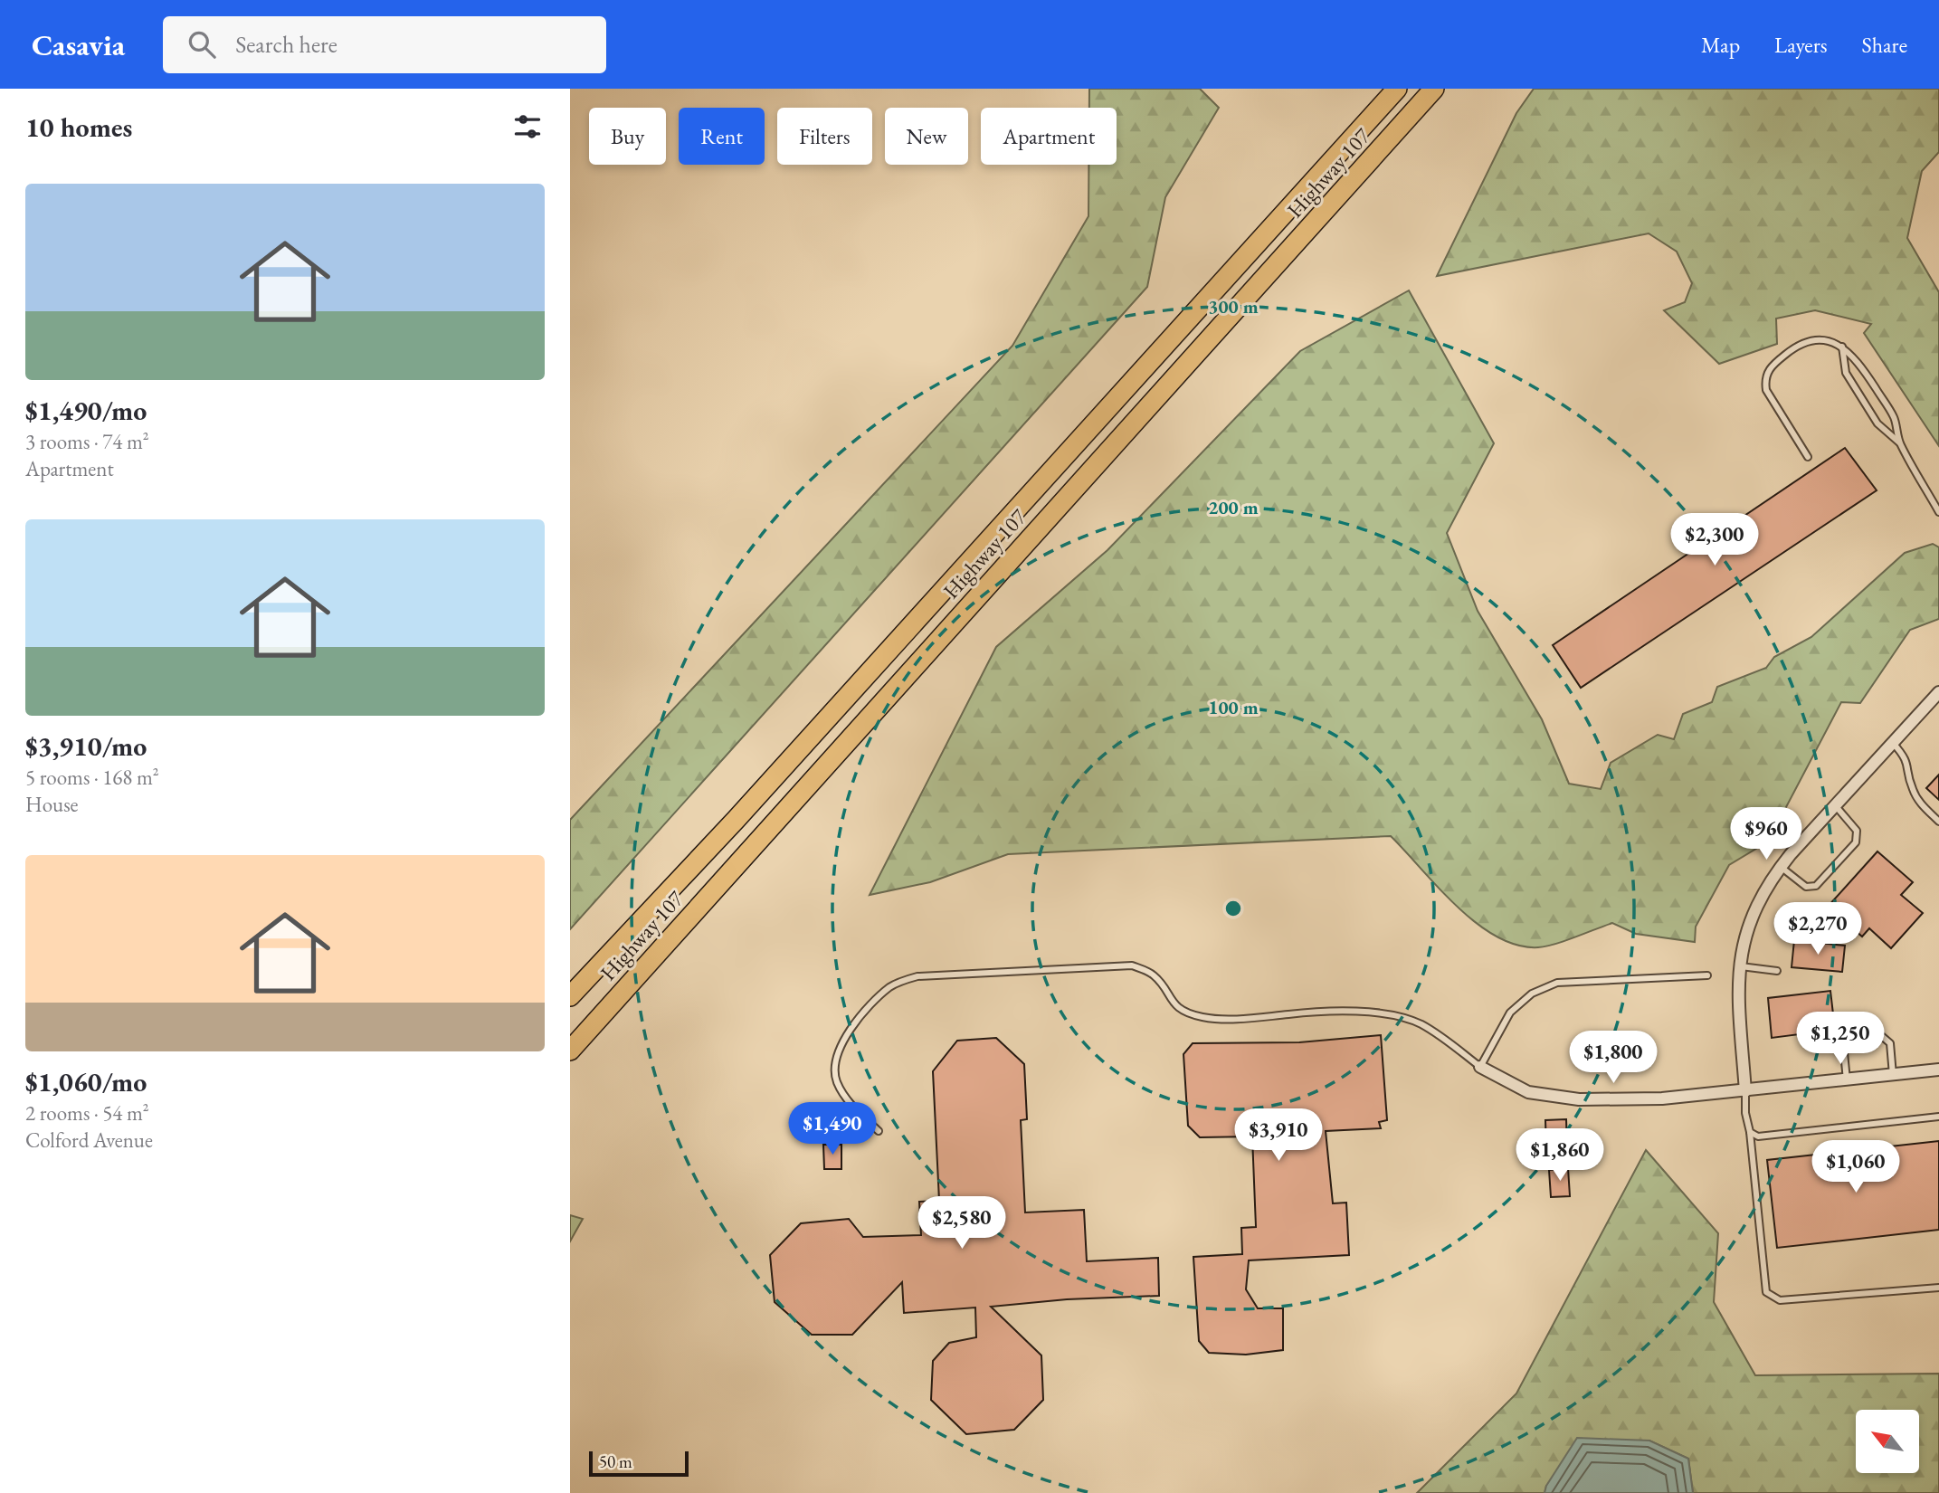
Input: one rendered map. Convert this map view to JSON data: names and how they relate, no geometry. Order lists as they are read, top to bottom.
{
  "streets": {
    "highway": ["Highway 107"]
  },
  "scale_bar": "50 m",
  "north": "top left",
  "page": {
    "header": "Casavia",
    "search": "Search here",
    "nav": ["Map", "Layers", "Share"],
    "heading": "10 homes",
    "chip": [
      "Buy",
      "Rent",
      "Filters",
      "New",
      "Apartment"
    ],
    "list": [
      {
        "name": "$1,490/mo",
        "note": "3 rooms · 74 m² · Apartment"
      },
      {
        "name": "$3,910/mo",
        "note": "5 rooms · 168 m² · House"
      },
      {
        "name": "$1,060/mo",
        "note": "2 rooms · 54 m² · Colford Avenue"
      }
    ],
    "price": [
      "$2,300",
      "$960",
      "$2,270",
      "$1,250",
      "$1,800",
      "$1,490",
      "$3,910",
      "$1,860",
      "$1,060",
      "$2,580"
    ],
    "scale": "50 m"
  },
  "rings": ["300 m", "200 m", "100 m"]
}
